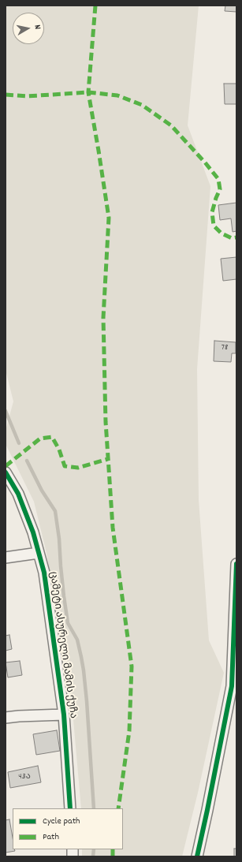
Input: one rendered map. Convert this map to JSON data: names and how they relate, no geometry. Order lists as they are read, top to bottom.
{
  "streets": {
    "street": ["ცამეტი ასურელი მამის ქუჩა"]
  },
  "house_numbers": ["78", "43ა"],
  "legend": ["Cycle path", "Path"],
  "north": "right"
}
